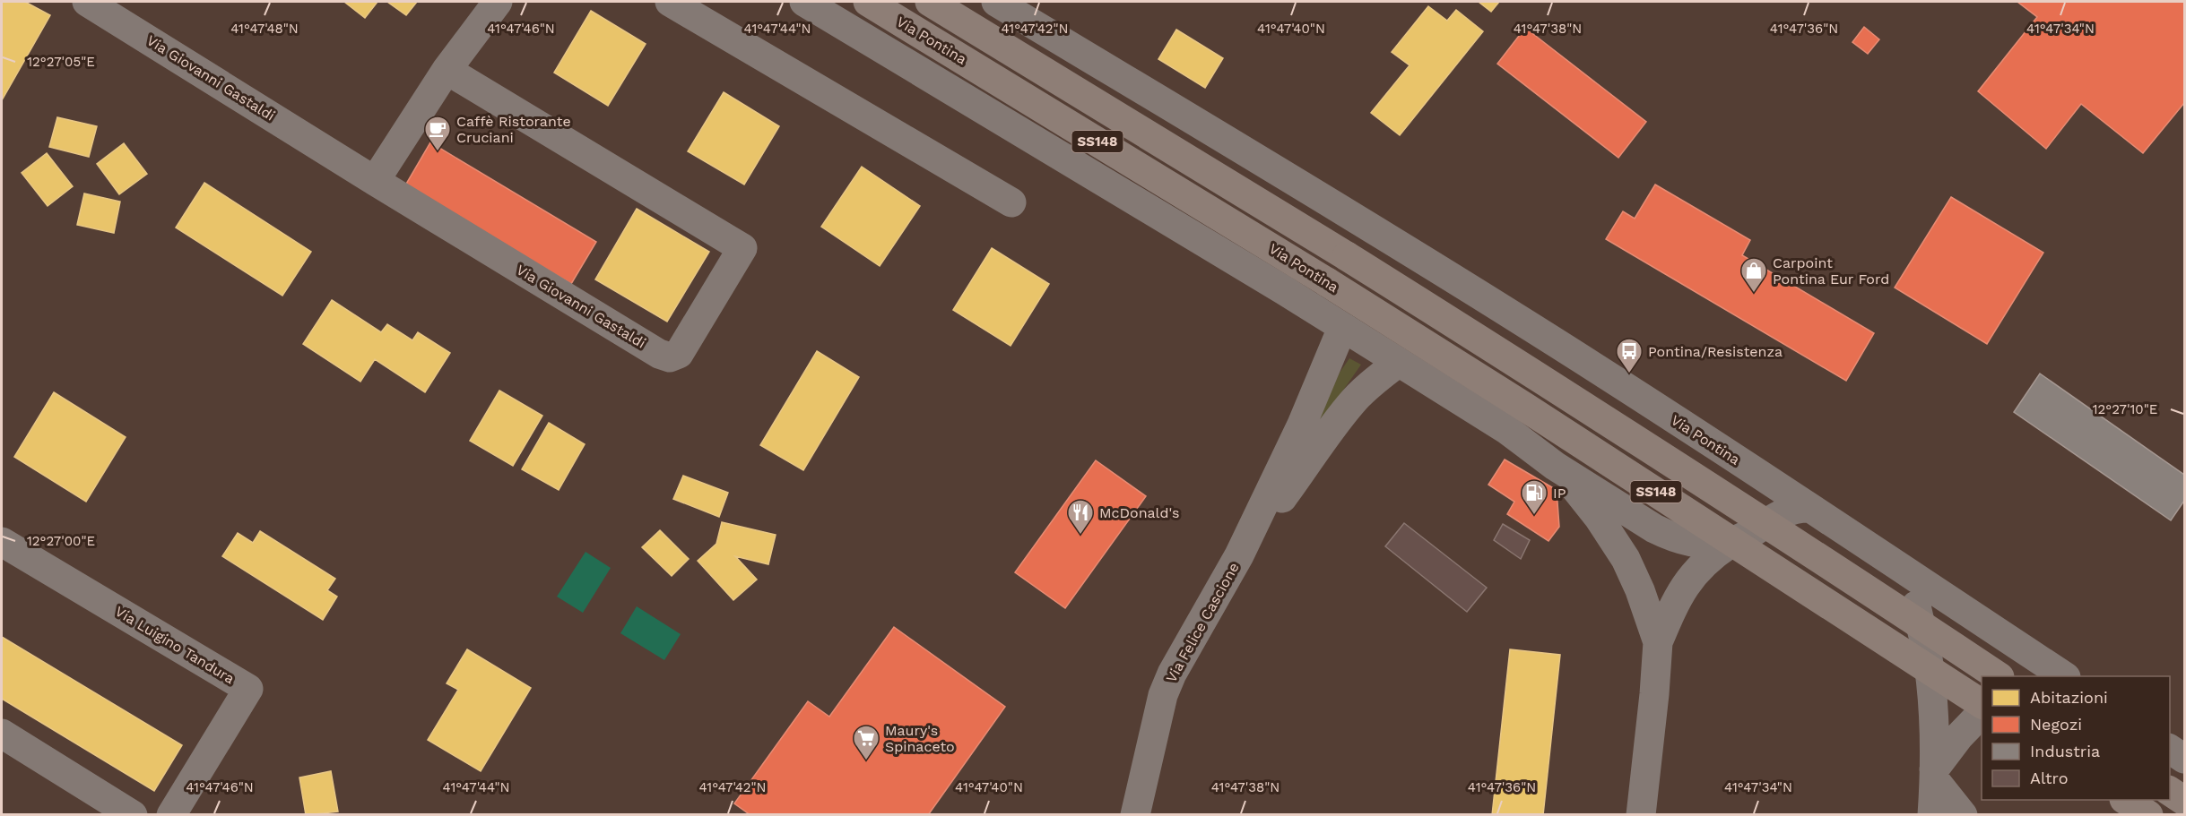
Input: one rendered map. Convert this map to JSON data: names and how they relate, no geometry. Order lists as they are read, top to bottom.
{
  "streets": {
    "highway": ["Via Pontina", "SS148"],
    "street": ["Via Giovanni Gastaldi", "Via Felice Cascione", "Via Luigino Tandura"]
  },
  "crossings": [
    ["Via Pontina", "Via Felice Cascione"]
  ],
  "places": {
    "cafe": ["Caffè Ristorante Cruciani"],
    "shop": ["Carpoint Pontina Eur Ford"],
    "bus stop": ["Pontina/Resistenza"],
    "fuel station": ["IP"],
    "restaurant": ["McDonald's"],
    "supermarket": ["Maury's Spinaceto"]
  },
  "legend": [
    "Abitazioni",
    "Negozi",
    "Industria",
    "Altro"
  ],
  "coordinates": [
    "41°47'48\"N",
    "41°47'46\"N",
    "41°47'44\"N",
    "41°47'42\"N",
    "41°47'40\"N",
    "41°47'38\"N",
    "41°47'36\"N",
    "41°47'34\"N",
    "12°27'05\"E",
    "12°27'10\"E",
    "12°27'00\"E"
  ]
}
